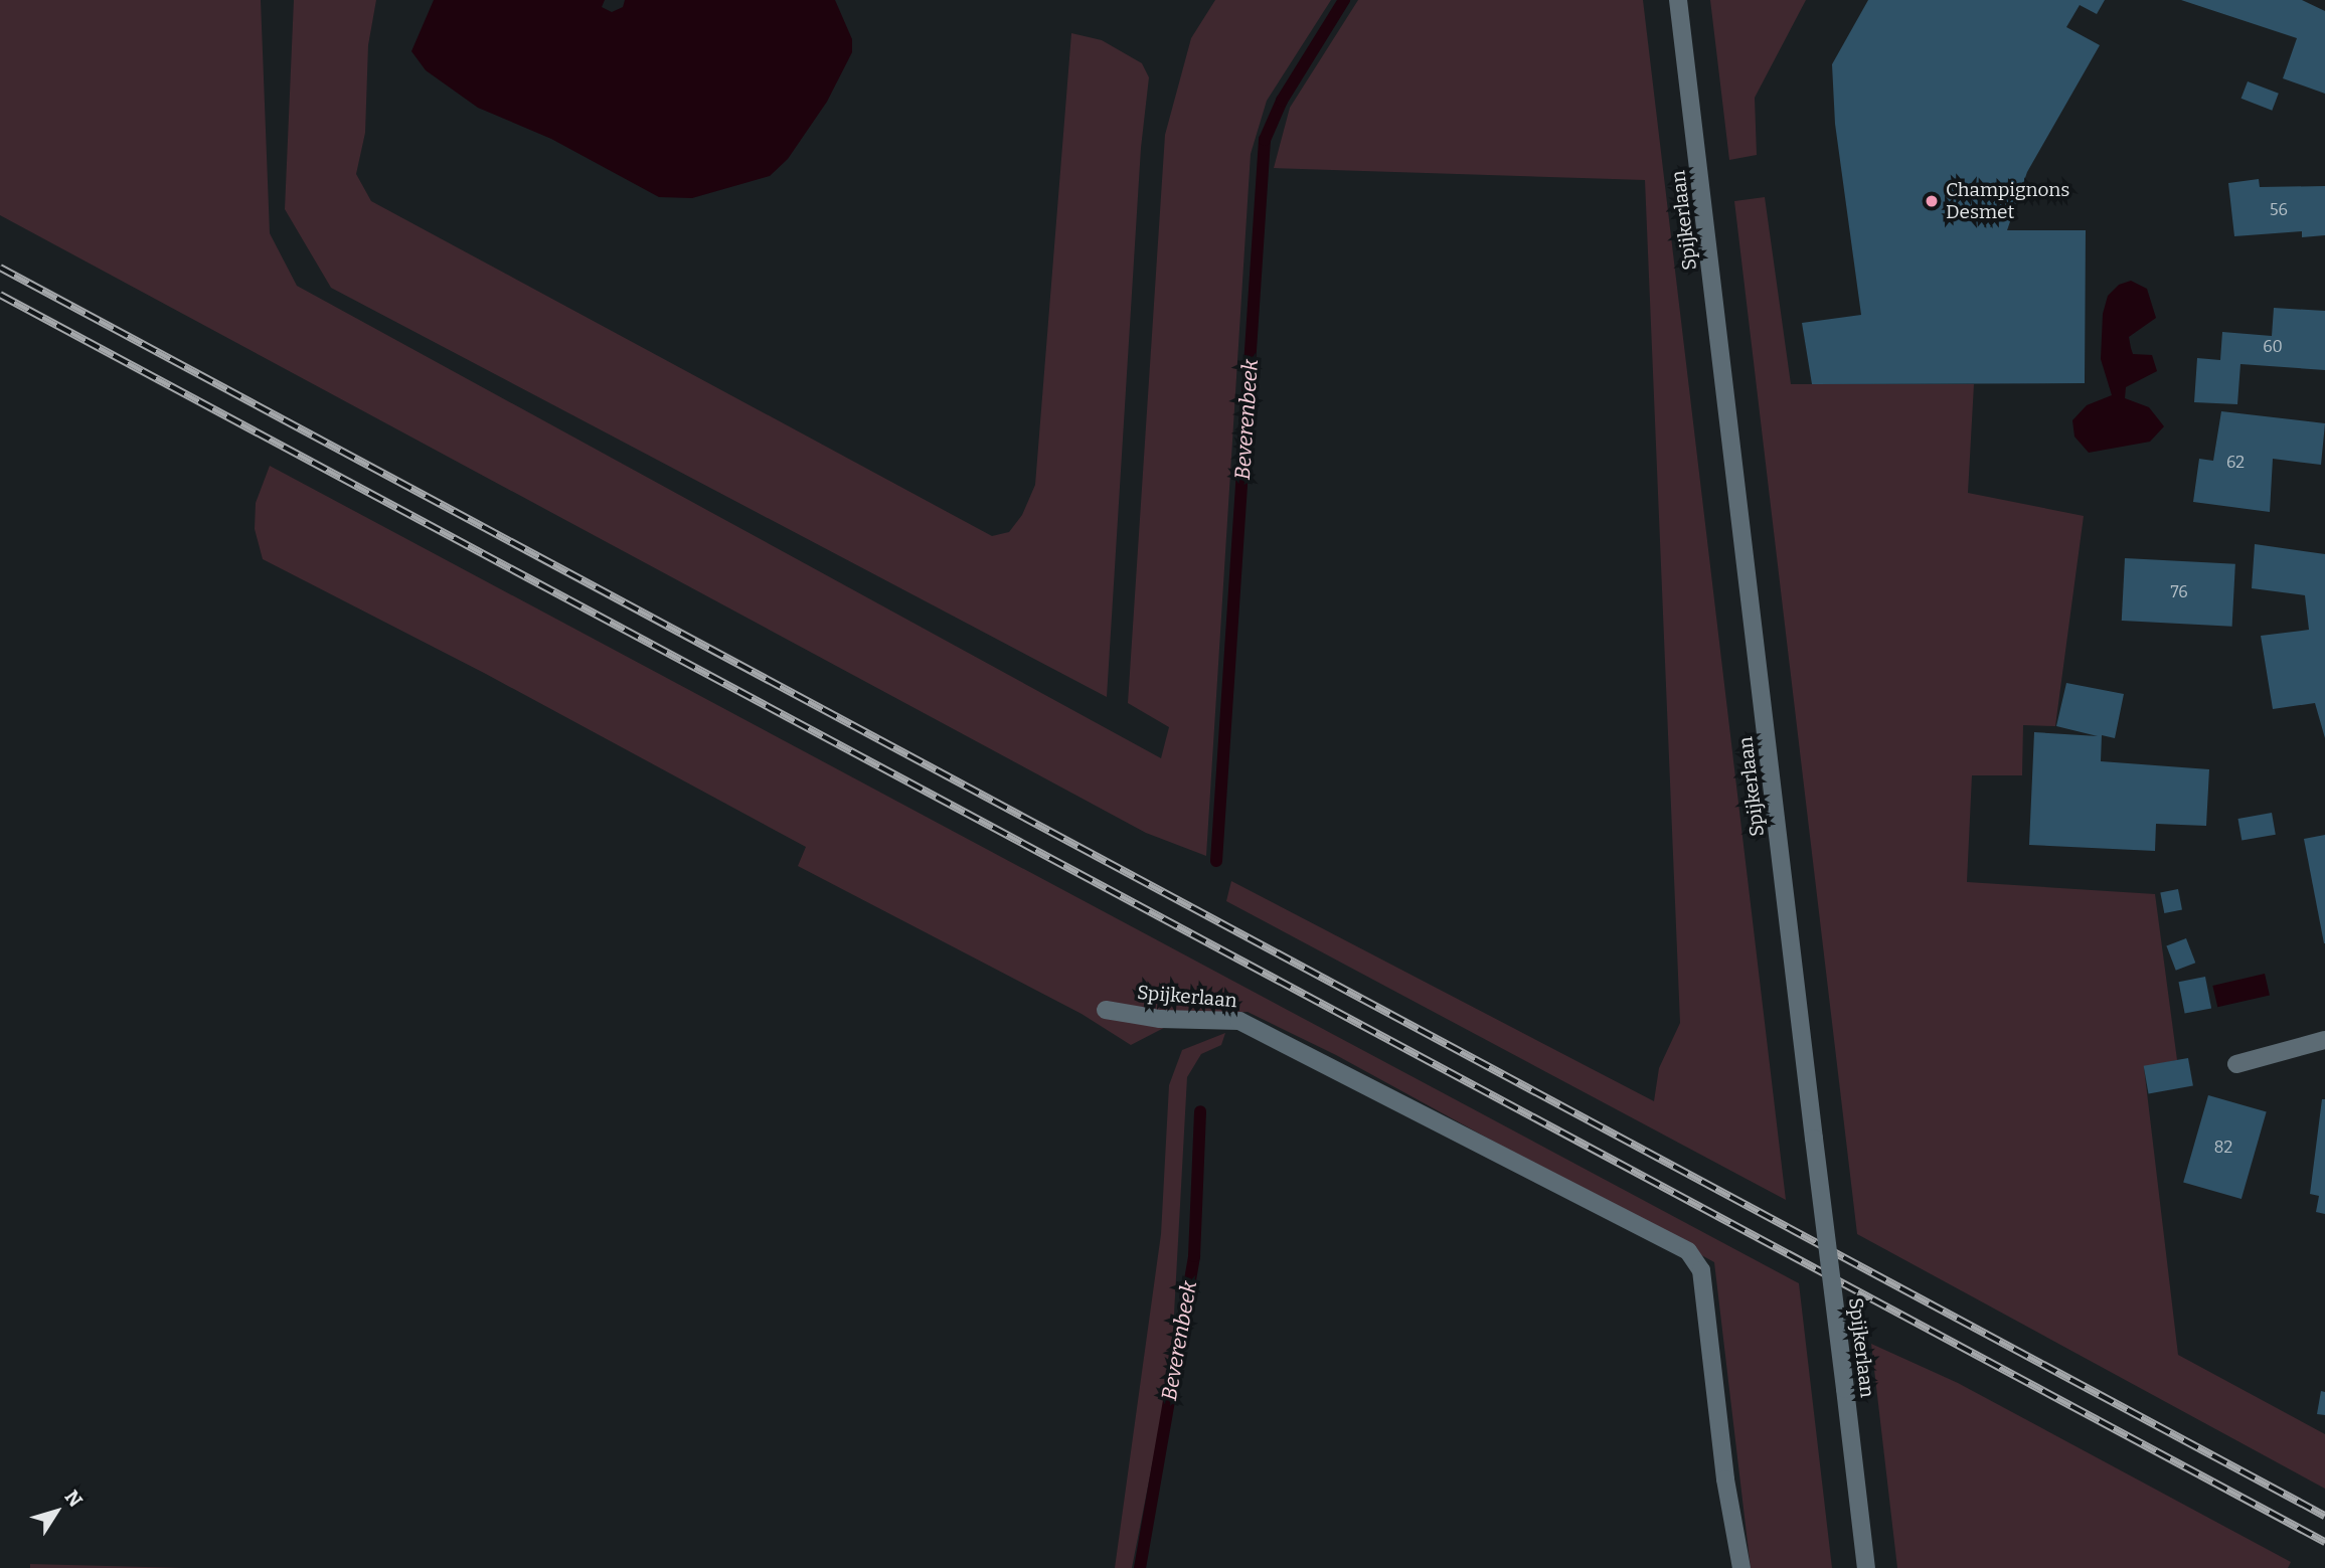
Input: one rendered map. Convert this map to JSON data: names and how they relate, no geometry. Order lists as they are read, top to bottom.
{
  "streets": {
    "street": ["Spijkerlaan"]
  },
  "water": ["Beverenbeek"],
  "places": ["Champignons Desmet"],
  "house_numbers": [
    "56",
    "60",
    "62",
    "76",
    "82"
  ],
  "north": "top right"
}
